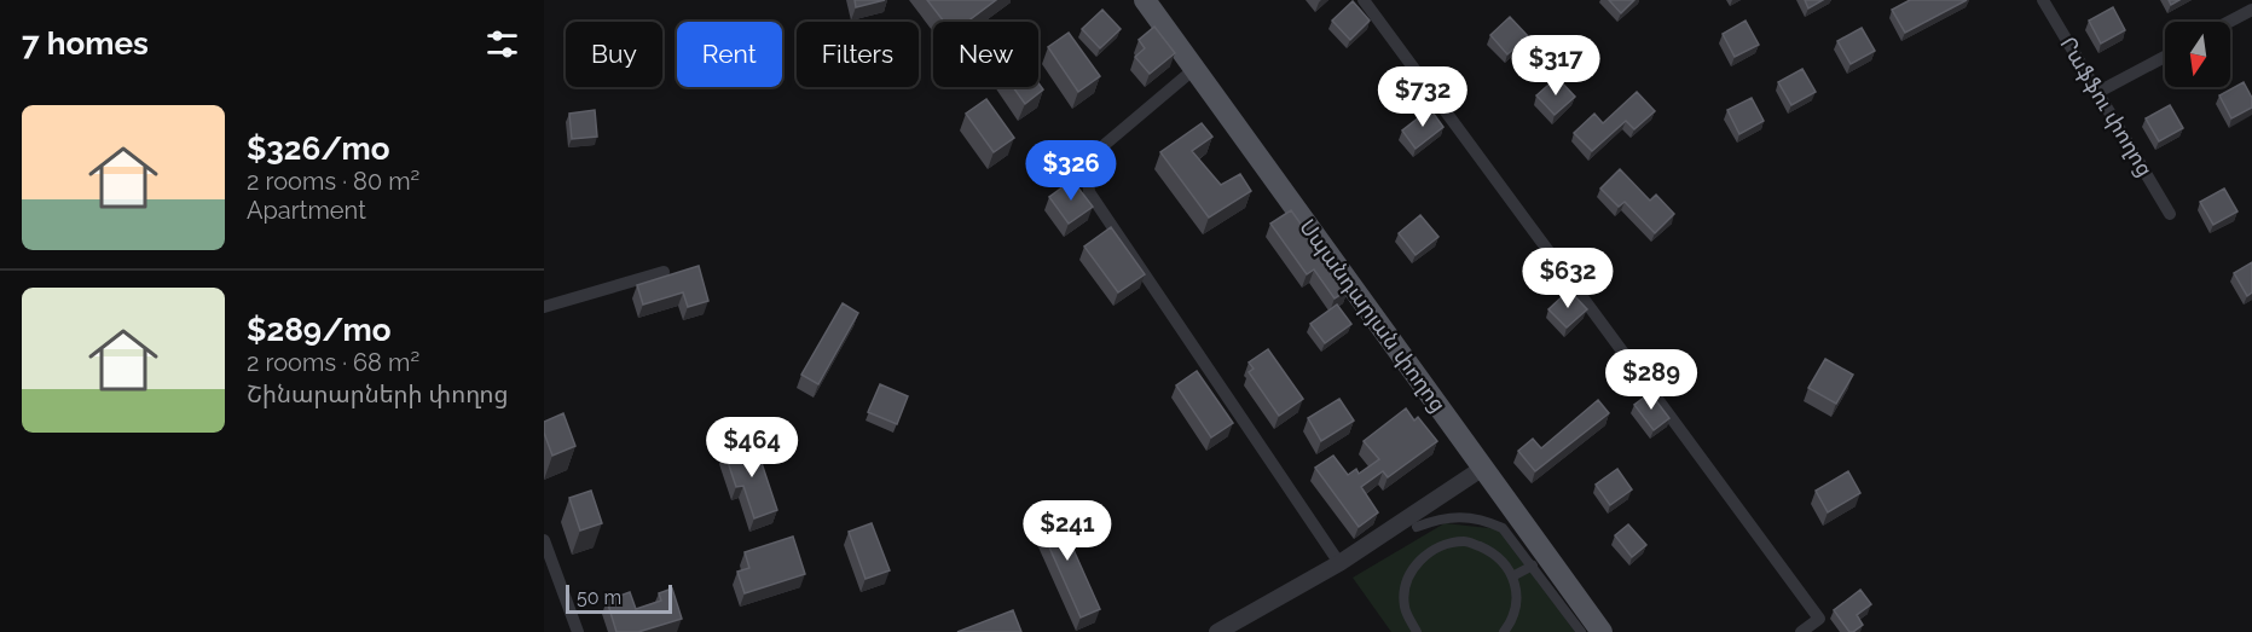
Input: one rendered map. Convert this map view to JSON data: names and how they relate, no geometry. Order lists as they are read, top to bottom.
{
  "streets": {
    "main road": ["Սպանդարյան փողոց"],
    "street": ["Րաֆֆու փողոց"]
  },
  "scale_bar": "50 m",
  "north": "bottom",
  "page": {
    "heading": "7 homes",
    "chip": [
      "Buy",
      "Rent",
      "Filters",
      "New"
    ],
    "price": [
      "$317",
      "$732",
      "$326",
      "$632",
      "$289",
      "$464",
      "$241"
    ],
    "list": [
      {
        "name": "$326/mo",
        "note": "2 rooms · 80 m² · Apartment"
      },
      {
        "name": "$289/mo",
        "note": "2 rooms · 68 m² · Շինարարների փողոց"
      }
    ],
    "scale": "50 m"
  }
}
